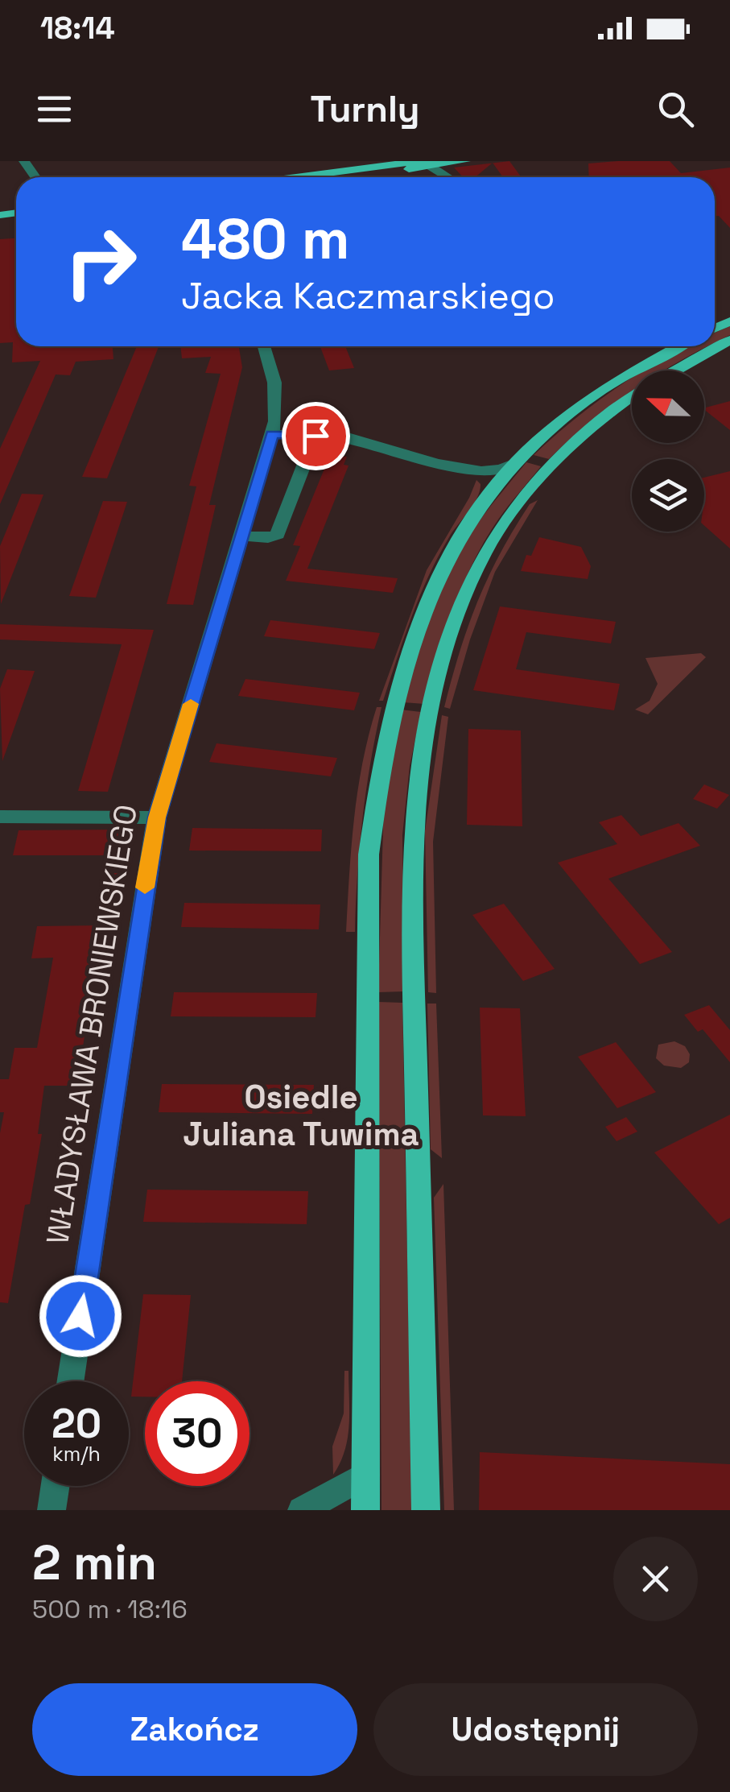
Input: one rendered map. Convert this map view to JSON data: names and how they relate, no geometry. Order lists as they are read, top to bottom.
{
  "streets": {
    "street": ["WŁADYSŁAWA BRONIEWSKIEGO"]
  },
  "districts": ["Osiedle Juliana Tuwima"],
  "north": "left",
  "page": {
    "status": "18:14",
    "header": "Turnly",
    "turn": ["480 m", "Jacka Kaczmarskiego"],
    "speed": "20 km/h",
    "limit": "30",
    "heading": ["2 min", "500 m · 18:16"],
    "buttons": ["Zakończ", "Udostępnij"]
  }
}
